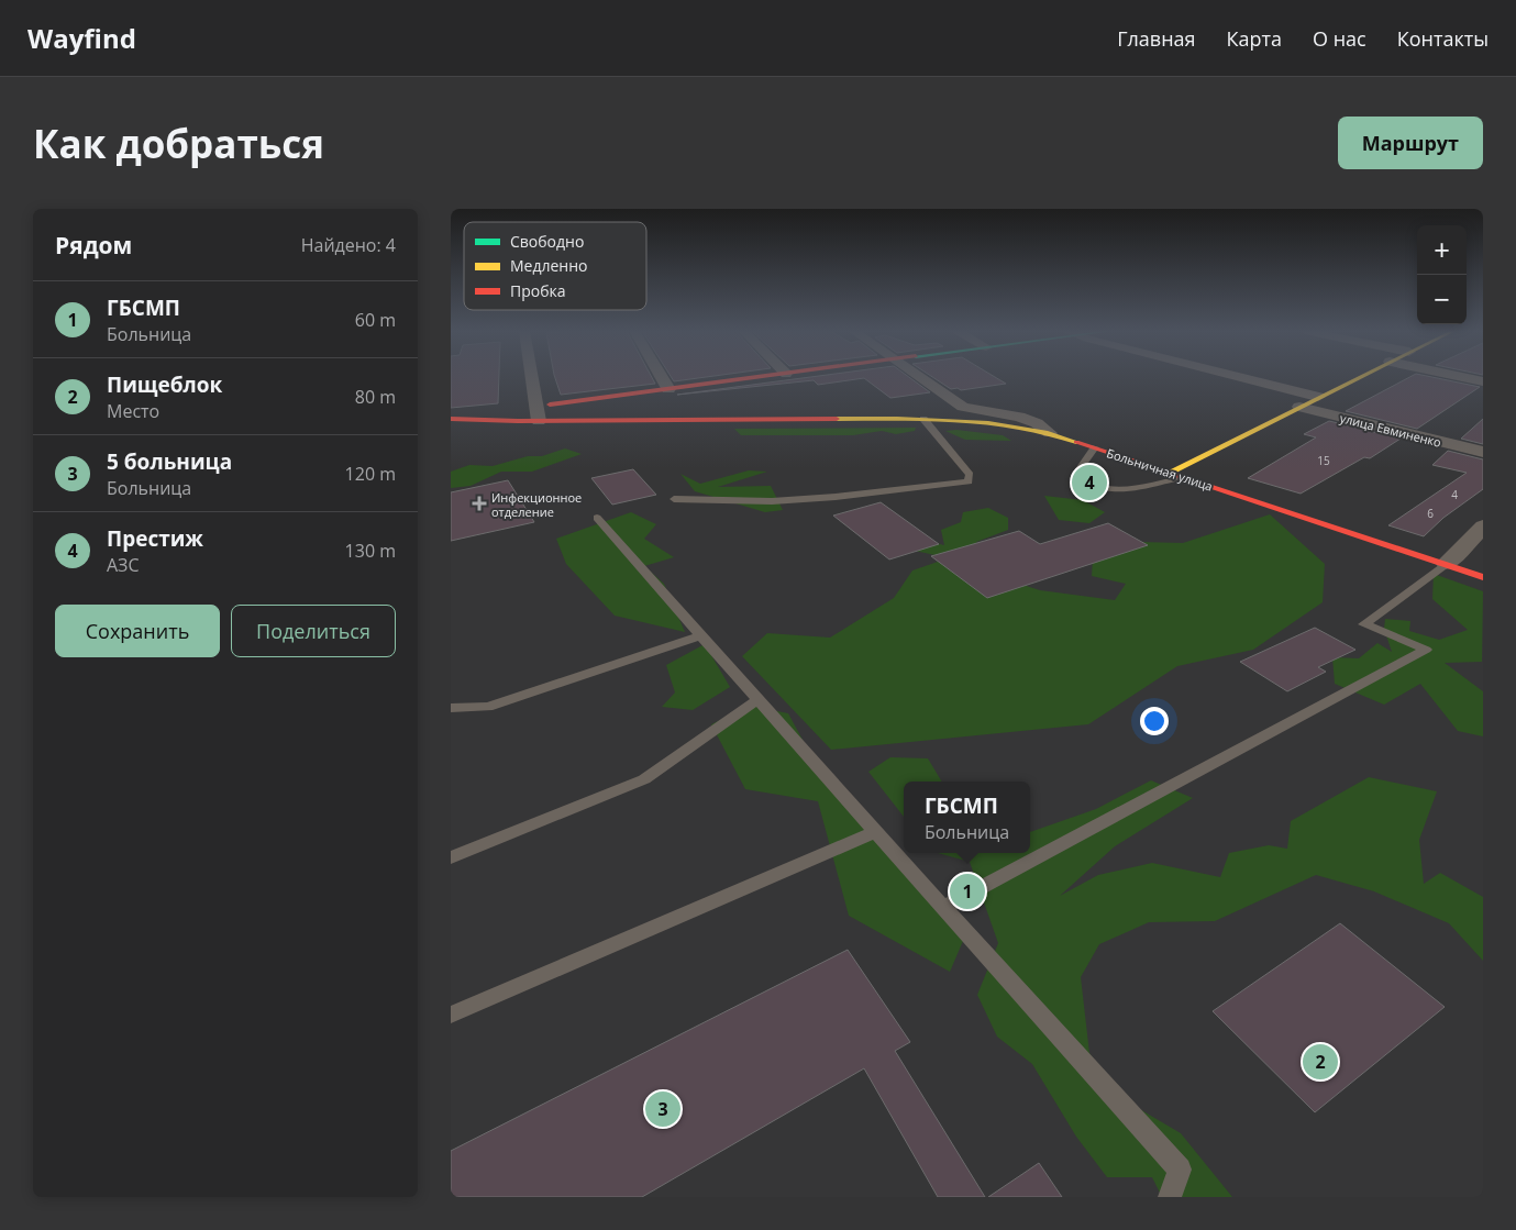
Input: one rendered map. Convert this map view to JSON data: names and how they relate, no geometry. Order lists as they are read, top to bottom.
{
  "streets": {
    "street": ["улица Евминенко", "Больничная улица"]
  },
  "places": {
    "health": ["Инфекционное отделение"]
  },
  "house_numbers": ["15", "4", "6"],
  "legend": ["Свободно", "Медленно", "Пробка"],
  "page": {
    "header": "Wayfind",
    "nav": [
      "Главная",
      "Карта",
      "О нас",
      "Контакты"
    ],
    "buttons": [
      "Маршрут",
      ["Сохранить", "Поделиться"]
    ],
    "title": "Как добраться",
    "heading": ["Рядом", "Найдено: 4"],
    "map_buttons": ["+", "−"],
    "list": [
      {
        "mark": "1",
        "name": "ГБСМП",
        "note": "Больница",
        "value": "60 m"
      },
      {
        "mark": "2",
        "name": "Пищеблок",
        "note": "Место",
        "value": "80 m"
      },
      {
        "mark": "3",
        "name": "5 больница",
        "note": "Больница",
        "value": "120 m"
      },
      {
        "mark": "4",
        "name": "Престиж",
        "note": "АЗС",
        "value": "130 m"
      }
    ],
    "pins": [
      "4",
      "1",
      "2",
      "3"
    ],
    "popup": ["ГБСМП", "Больница"]
  }
}
